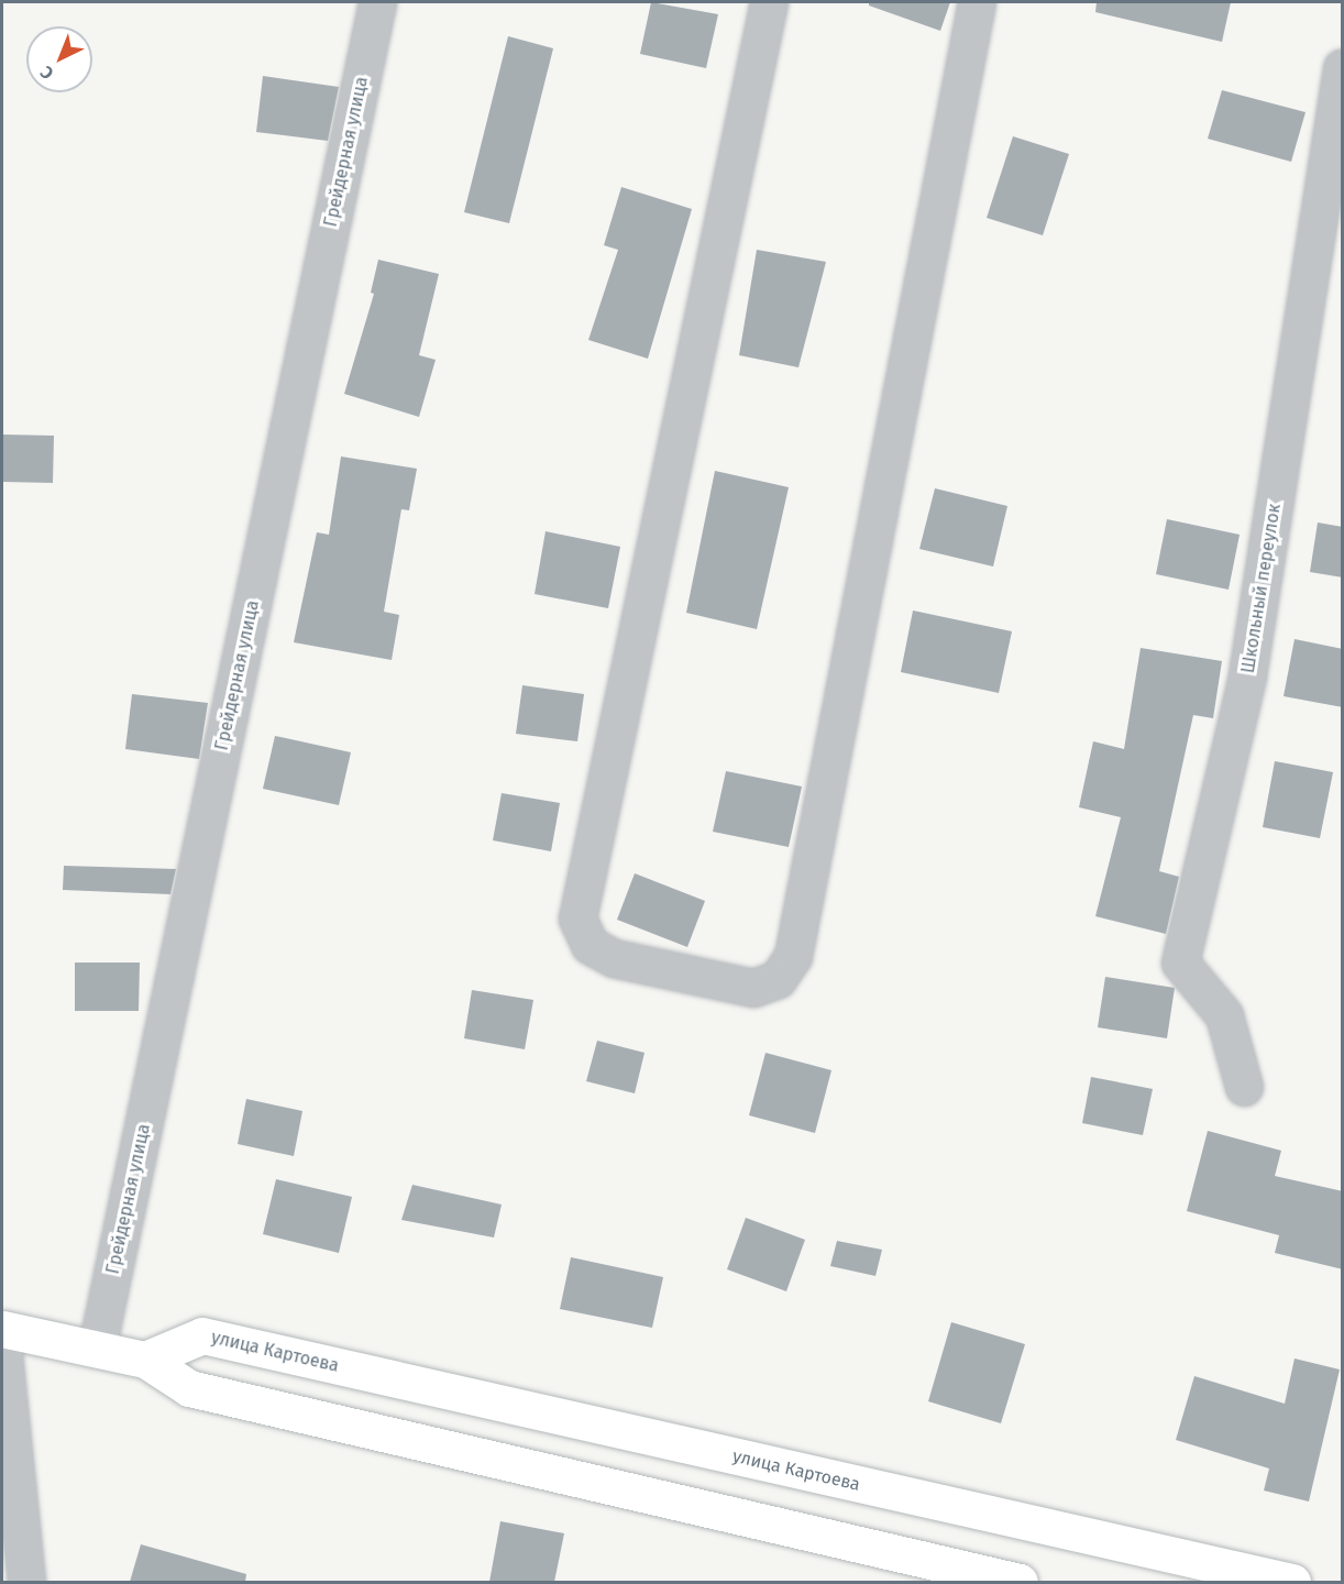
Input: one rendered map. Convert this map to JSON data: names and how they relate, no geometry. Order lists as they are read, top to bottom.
{
  "streets": {
    "main road": ["улица Картоева"],
    "street": ["Грейдерная улица", "Школьный переулок"]
  },
  "north": "bottom left"
}
